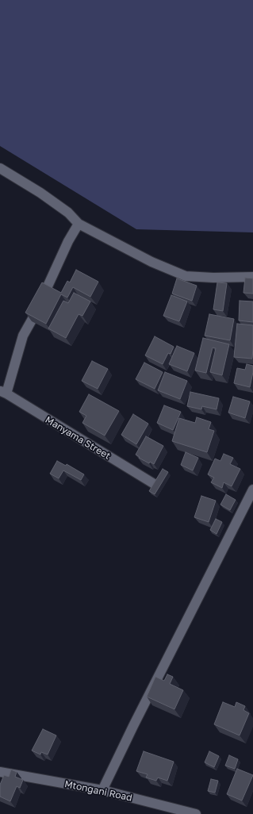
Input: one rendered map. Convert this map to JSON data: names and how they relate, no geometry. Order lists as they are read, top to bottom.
{
  "streets": {
    "street": ["Manyama Street", "Mtongani Road"]
  }
}
